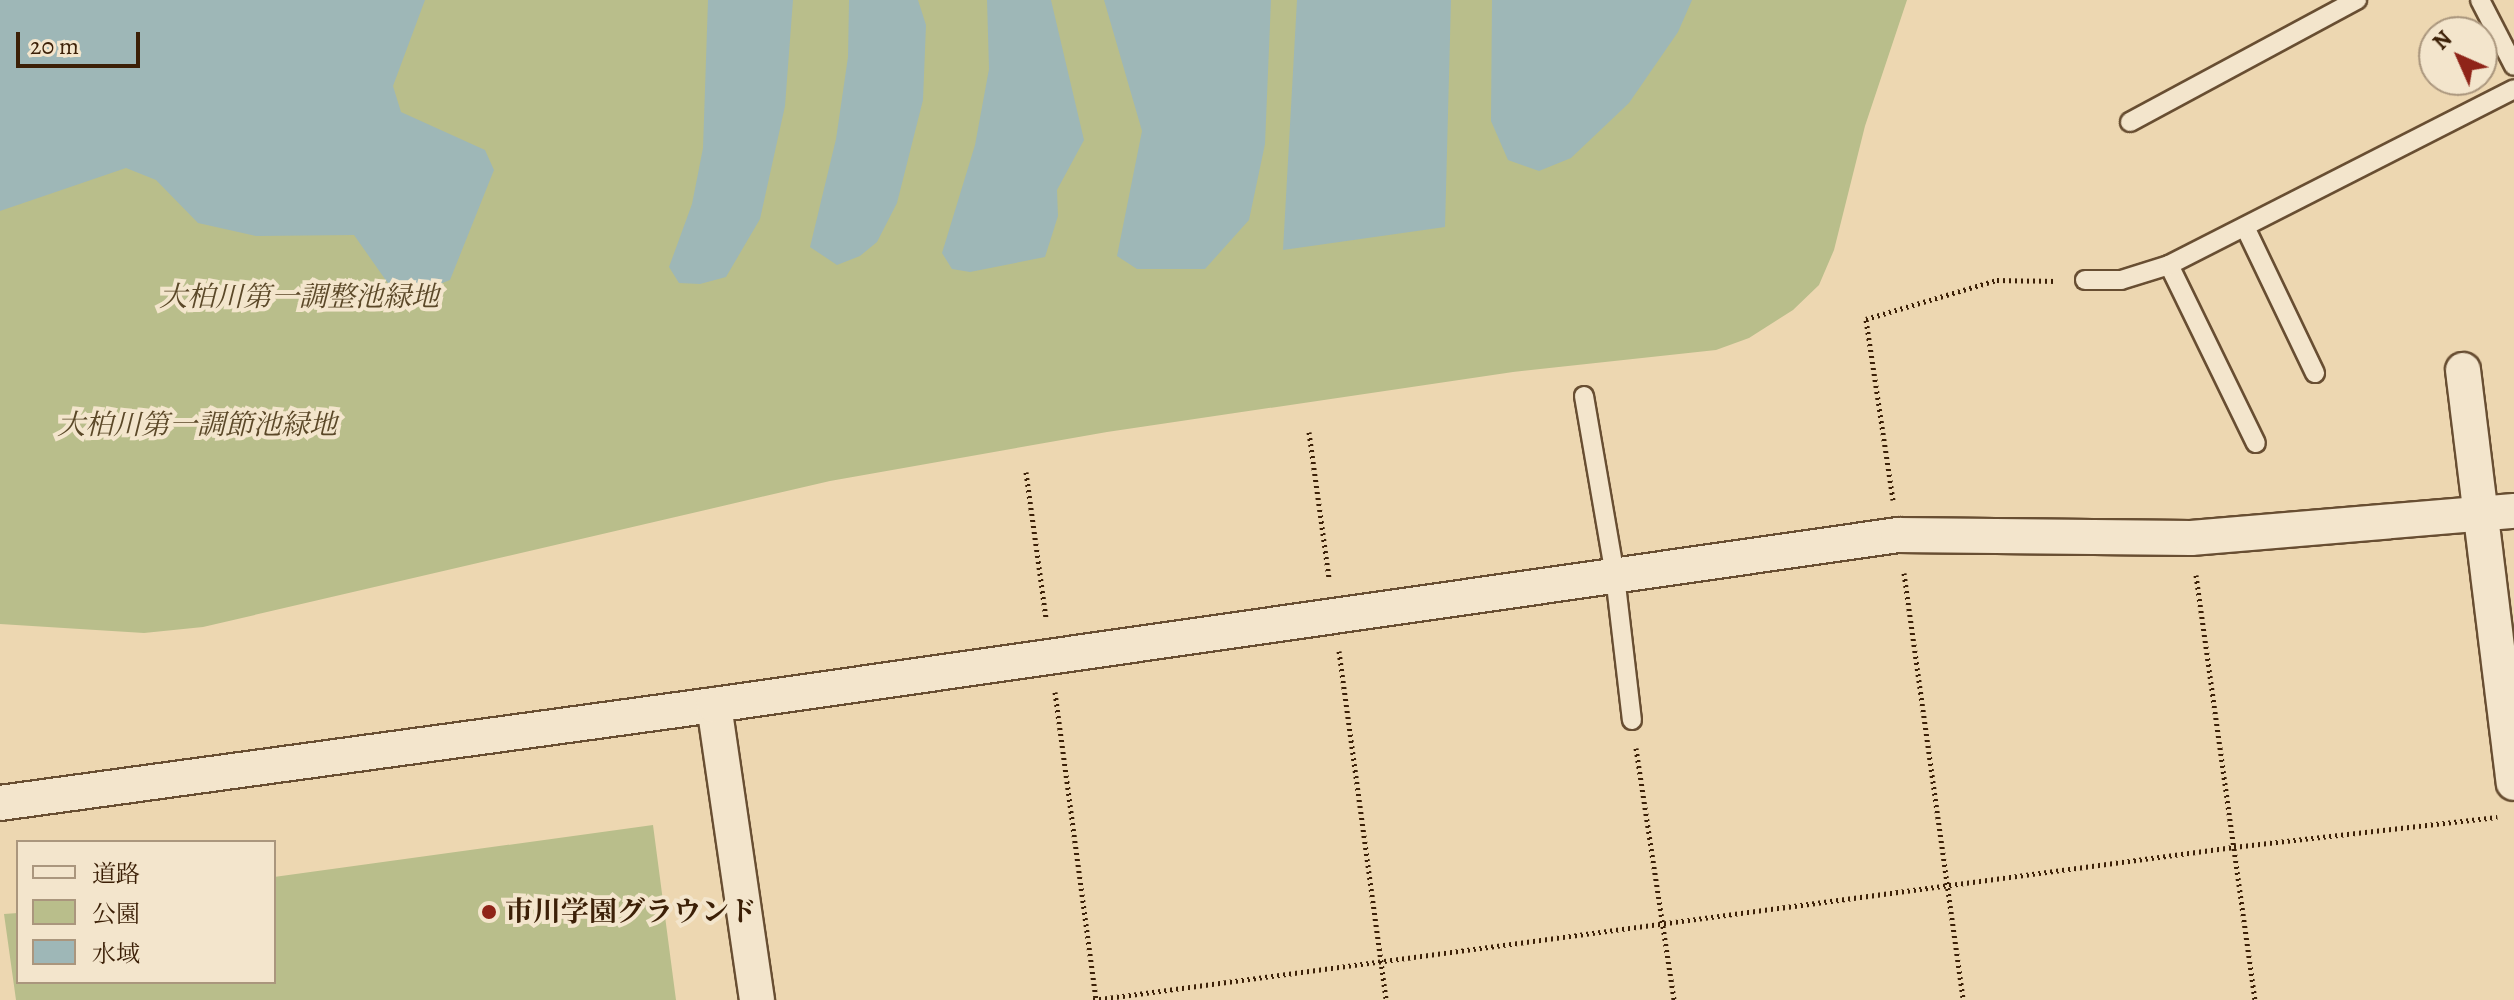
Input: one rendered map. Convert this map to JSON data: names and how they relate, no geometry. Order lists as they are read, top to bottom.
{
  "parks": ["大柏川第一調整池緑地", "大柏川第一調節池緑地"],
  "places": ["市川学園グラウンド"],
  "legend": ["道路", "公園", "水域"],
  "scale_bar": "20 m",
  "north": "top left"
}
